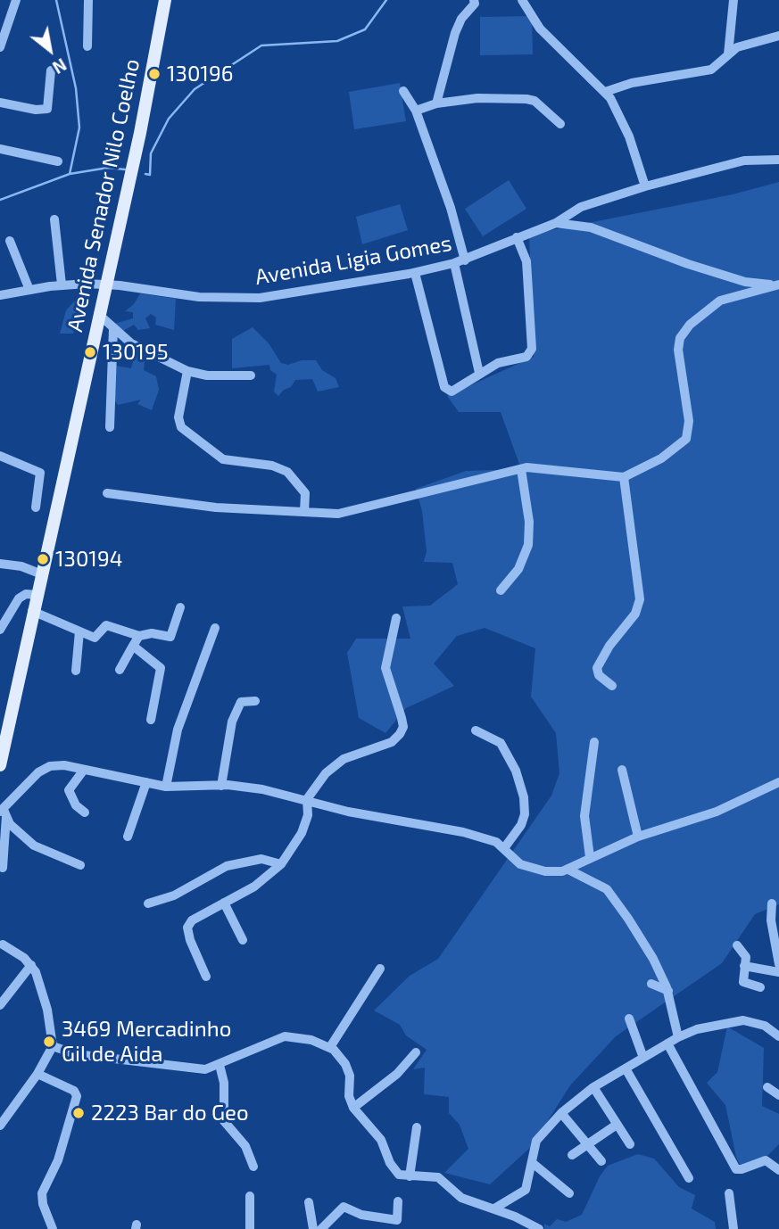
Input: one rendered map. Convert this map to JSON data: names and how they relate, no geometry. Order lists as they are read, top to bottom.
{
  "streets": {
    "main road": ["Avenida Senador Nilo Coelho"],
    "street": ["Avenida Ligia Gomes"]
  },
  "crossings": [
    ["Avenida Senador Nilo Coelho", "Avenida Ligia Gomes"]
  ],
  "places": [
    "130196",
    "130195",
    "130194",
    "3469 Mercadinho Gil de Aida",
    "2223 Bar do Geo"
  ],
  "north": "bottom right"
}
